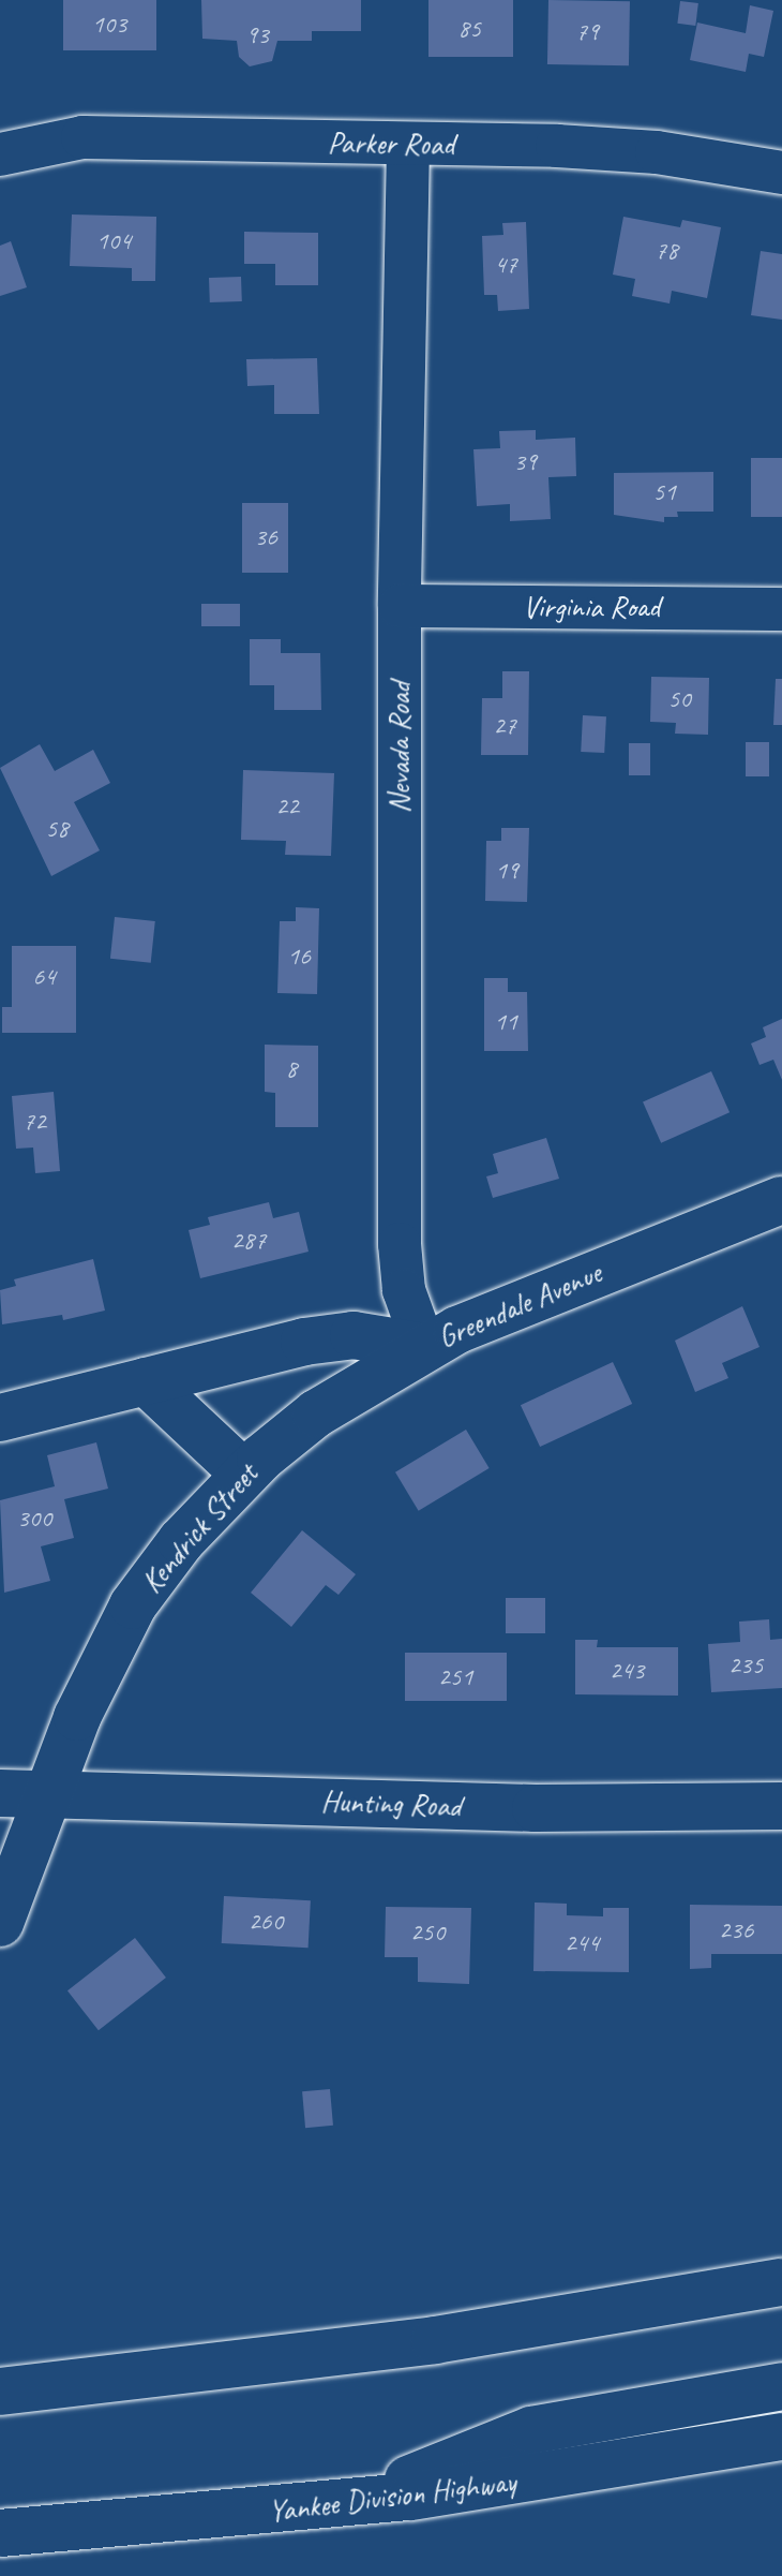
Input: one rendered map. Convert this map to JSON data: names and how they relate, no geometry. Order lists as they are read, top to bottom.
{
  "streets": {
    "main road": [
      "Greendale Avenue",
      "Kendrick Street",
      "Hunting Road",
      "Yankee Division Highway"
    ],
    "street": ["Parker Road", "Virginia Road", "Nevada Road"]
  },
  "crossings": [
    ["Parker Road", "Nevada Road"],
    ["Virginia Road", "Nevada Road"],
    ["Nevada Road", "Greendale Avenue"],
    ["Nevada Road", "Kendrick Street"],
    ["Greendale Avenue", "Kendrick Street"],
    ["Kendrick Street", "Hunting Road"]
  ],
  "house_numbers": [
    "103",
    "85",
    "79",
    "93",
    "104",
    "78",
    "47",
    "39",
    "51",
    "36",
    "50",
    "27",
    "22",
    "58",
    "19",
    "16",
    "64",
    "11",
    "8",
    "72",
    "287",
    "300",
    "235",
    "243",
    "251",
    "260",
    "236",
    "250",
    "244"
  ]
}
